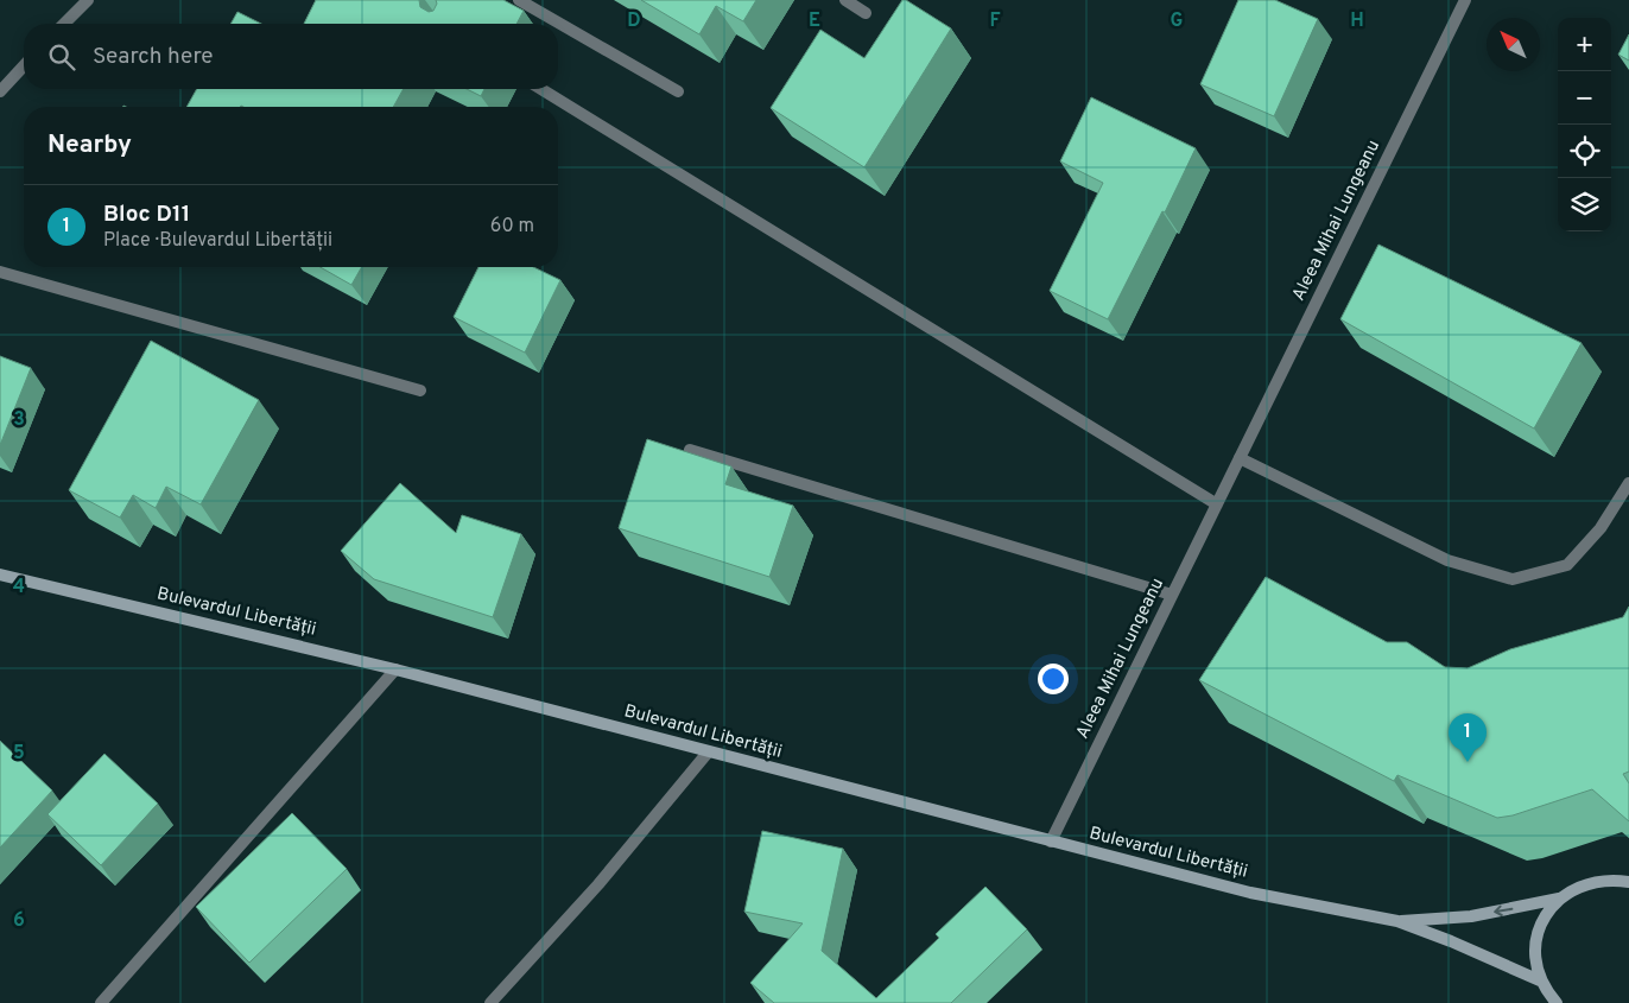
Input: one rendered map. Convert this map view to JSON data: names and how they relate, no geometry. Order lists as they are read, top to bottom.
{
  "streets": {
    "main road": ["Bulevardul Libertății"],
    "street": ["Aleea Mihai Lungeanu"]
  },
  "crossings": [
    ["Aleea Mihai Lungeanu", "Bulevardul Libertății"]
  ],
  "north": "top left",
  "page": {
    "map_buttons": ["+", "−"],
    "search": "Search here",
    "heading": "Nearby",
    "list": [
      {
        "mark": "1",
        "name": "Bloc D11",
        "note": "Place · Bulevardul Libertății",
        "value": "60 m"
      }
    ],
    "pins": "1"
  },
  "grid": {
    "columns": [
      "D",
      "E",
      "F",
      "G",
      "H"
    ],
    "rows": [
      "3",
      "4",
      "5",
      "6"
    ]
  }
}
